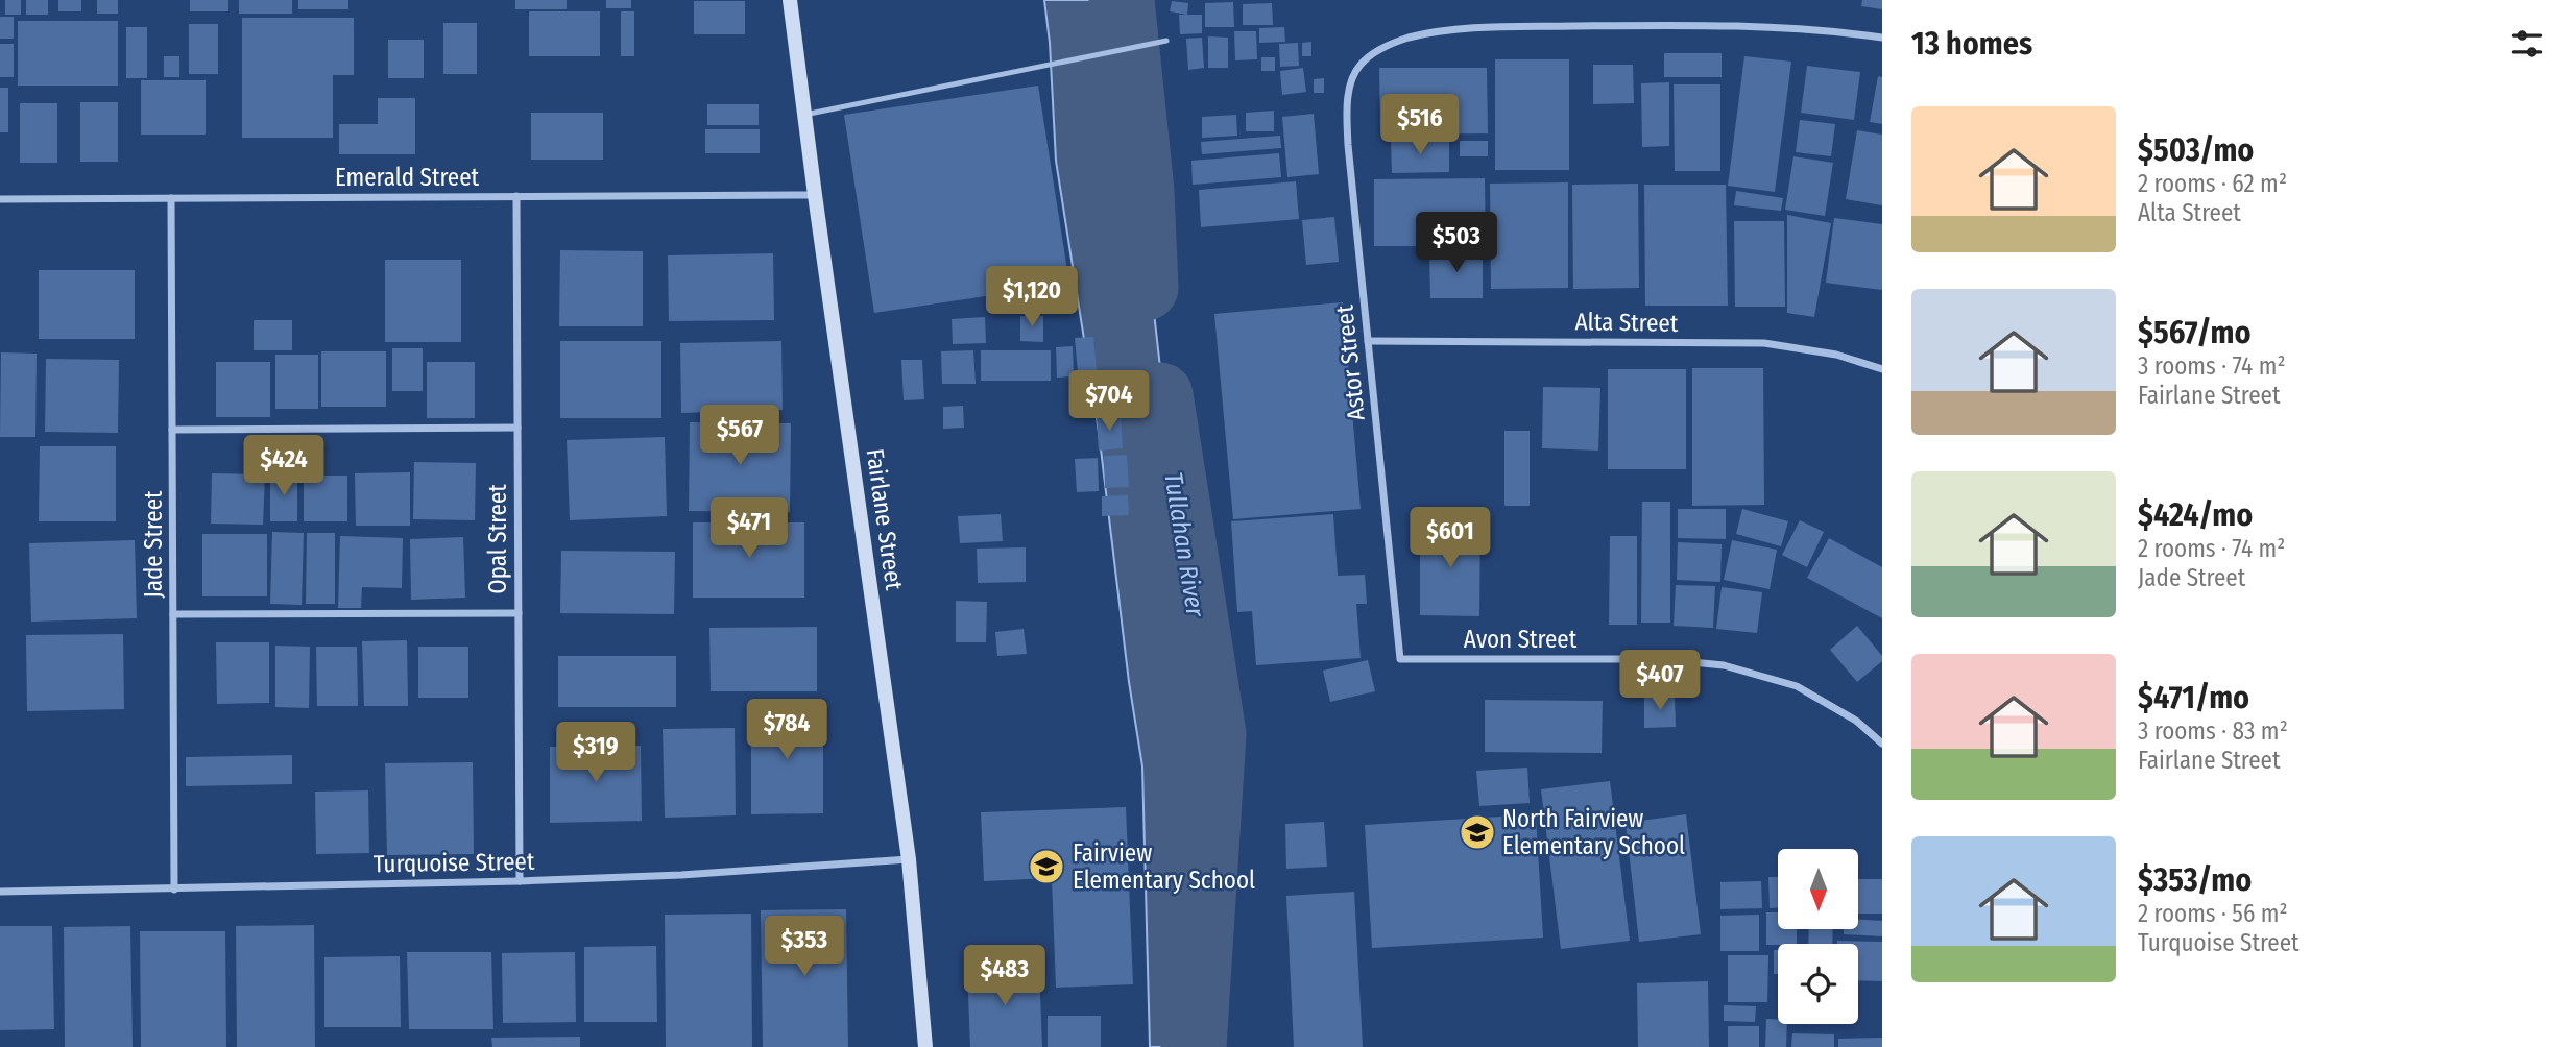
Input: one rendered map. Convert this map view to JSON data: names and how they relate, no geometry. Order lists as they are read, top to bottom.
{
  "streets": {
    "street": [
      "Emerald Street",
      "Alta Street",
      "Astor Street",
      "Fairlane Street",
      "Opal Street",
      "Jade Street",
      "Avon Street",
      "Turquoise Street"
    ]
  },
  "crossings": [
    ["Emerald Street", "Fairlane Street"],
    ["Emerald Street", "Opal Street"],
    ["Emerald Street", "Jade Street"],
    ["Alta Street", "Astor Street"],
    ["Astor Street", "Avon Street"],
    ["Fairlane Street", "Turquoise Street"],
    ["Opal Street", "Turquoise Street"],
    ["Jade Street", "Turquoise Street"]
  ],
  "water": ["Tullahan River"],
  "places": {
    "school or university": ["North Fairview Elementary School", "Fairview Elementary School"]
  },
  "north": "bottom",
  "page": {
    "heading": "13 homes",
    "list": [
      {
        "name": "$503/mo",
        "note": "2 rooms · 62 m² · Alta Street"
      },
      {
        "name": "$567/mo",
        "note": "3 rooms · 74 m² · Fairlane Street"
      },
      {
        "name": "$424/mo",
        "note": "2 rooms · 74 m² · Jade Street"
      },
      {
        "name": "$471/mo",
        "note": "3 rooms · 83 m² · Fairlane Street"
      },
      {
        "name": "$353/mo",
        "note": "2 rooms · 56 m² · Turquoise Street"
      }
    ],
    "price": [
      "$516",
      "$503",
      "$1,120",
      "$704",
      "$567",
      "$424",
      "$471",
      "$601",
      "$407",
      "$784",
      "$319",
      "$353",
      "$483"
    ]
  }
}
